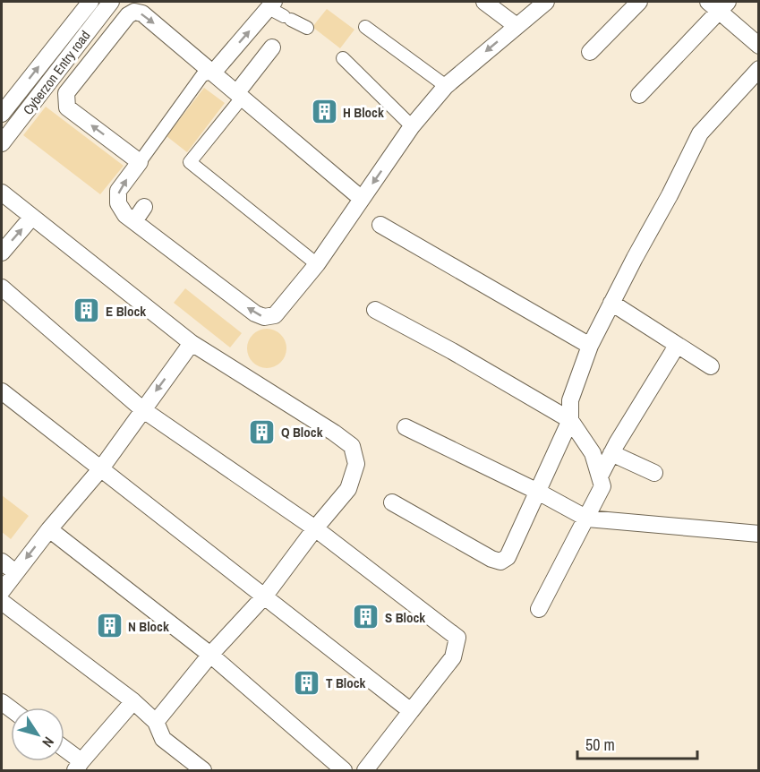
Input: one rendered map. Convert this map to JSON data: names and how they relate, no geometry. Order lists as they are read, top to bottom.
{
  "streets": {
    "street": ["Cyberzon Entry road"]
  },
  "places": {
    "building": [
      "H Block",
      "E Block",
      "Q Block",
      "S Block",
      "N Block",
      "T Block"
    ]
  },
  "scale_bar": "50 m",
  "north": "bottom right"
}
